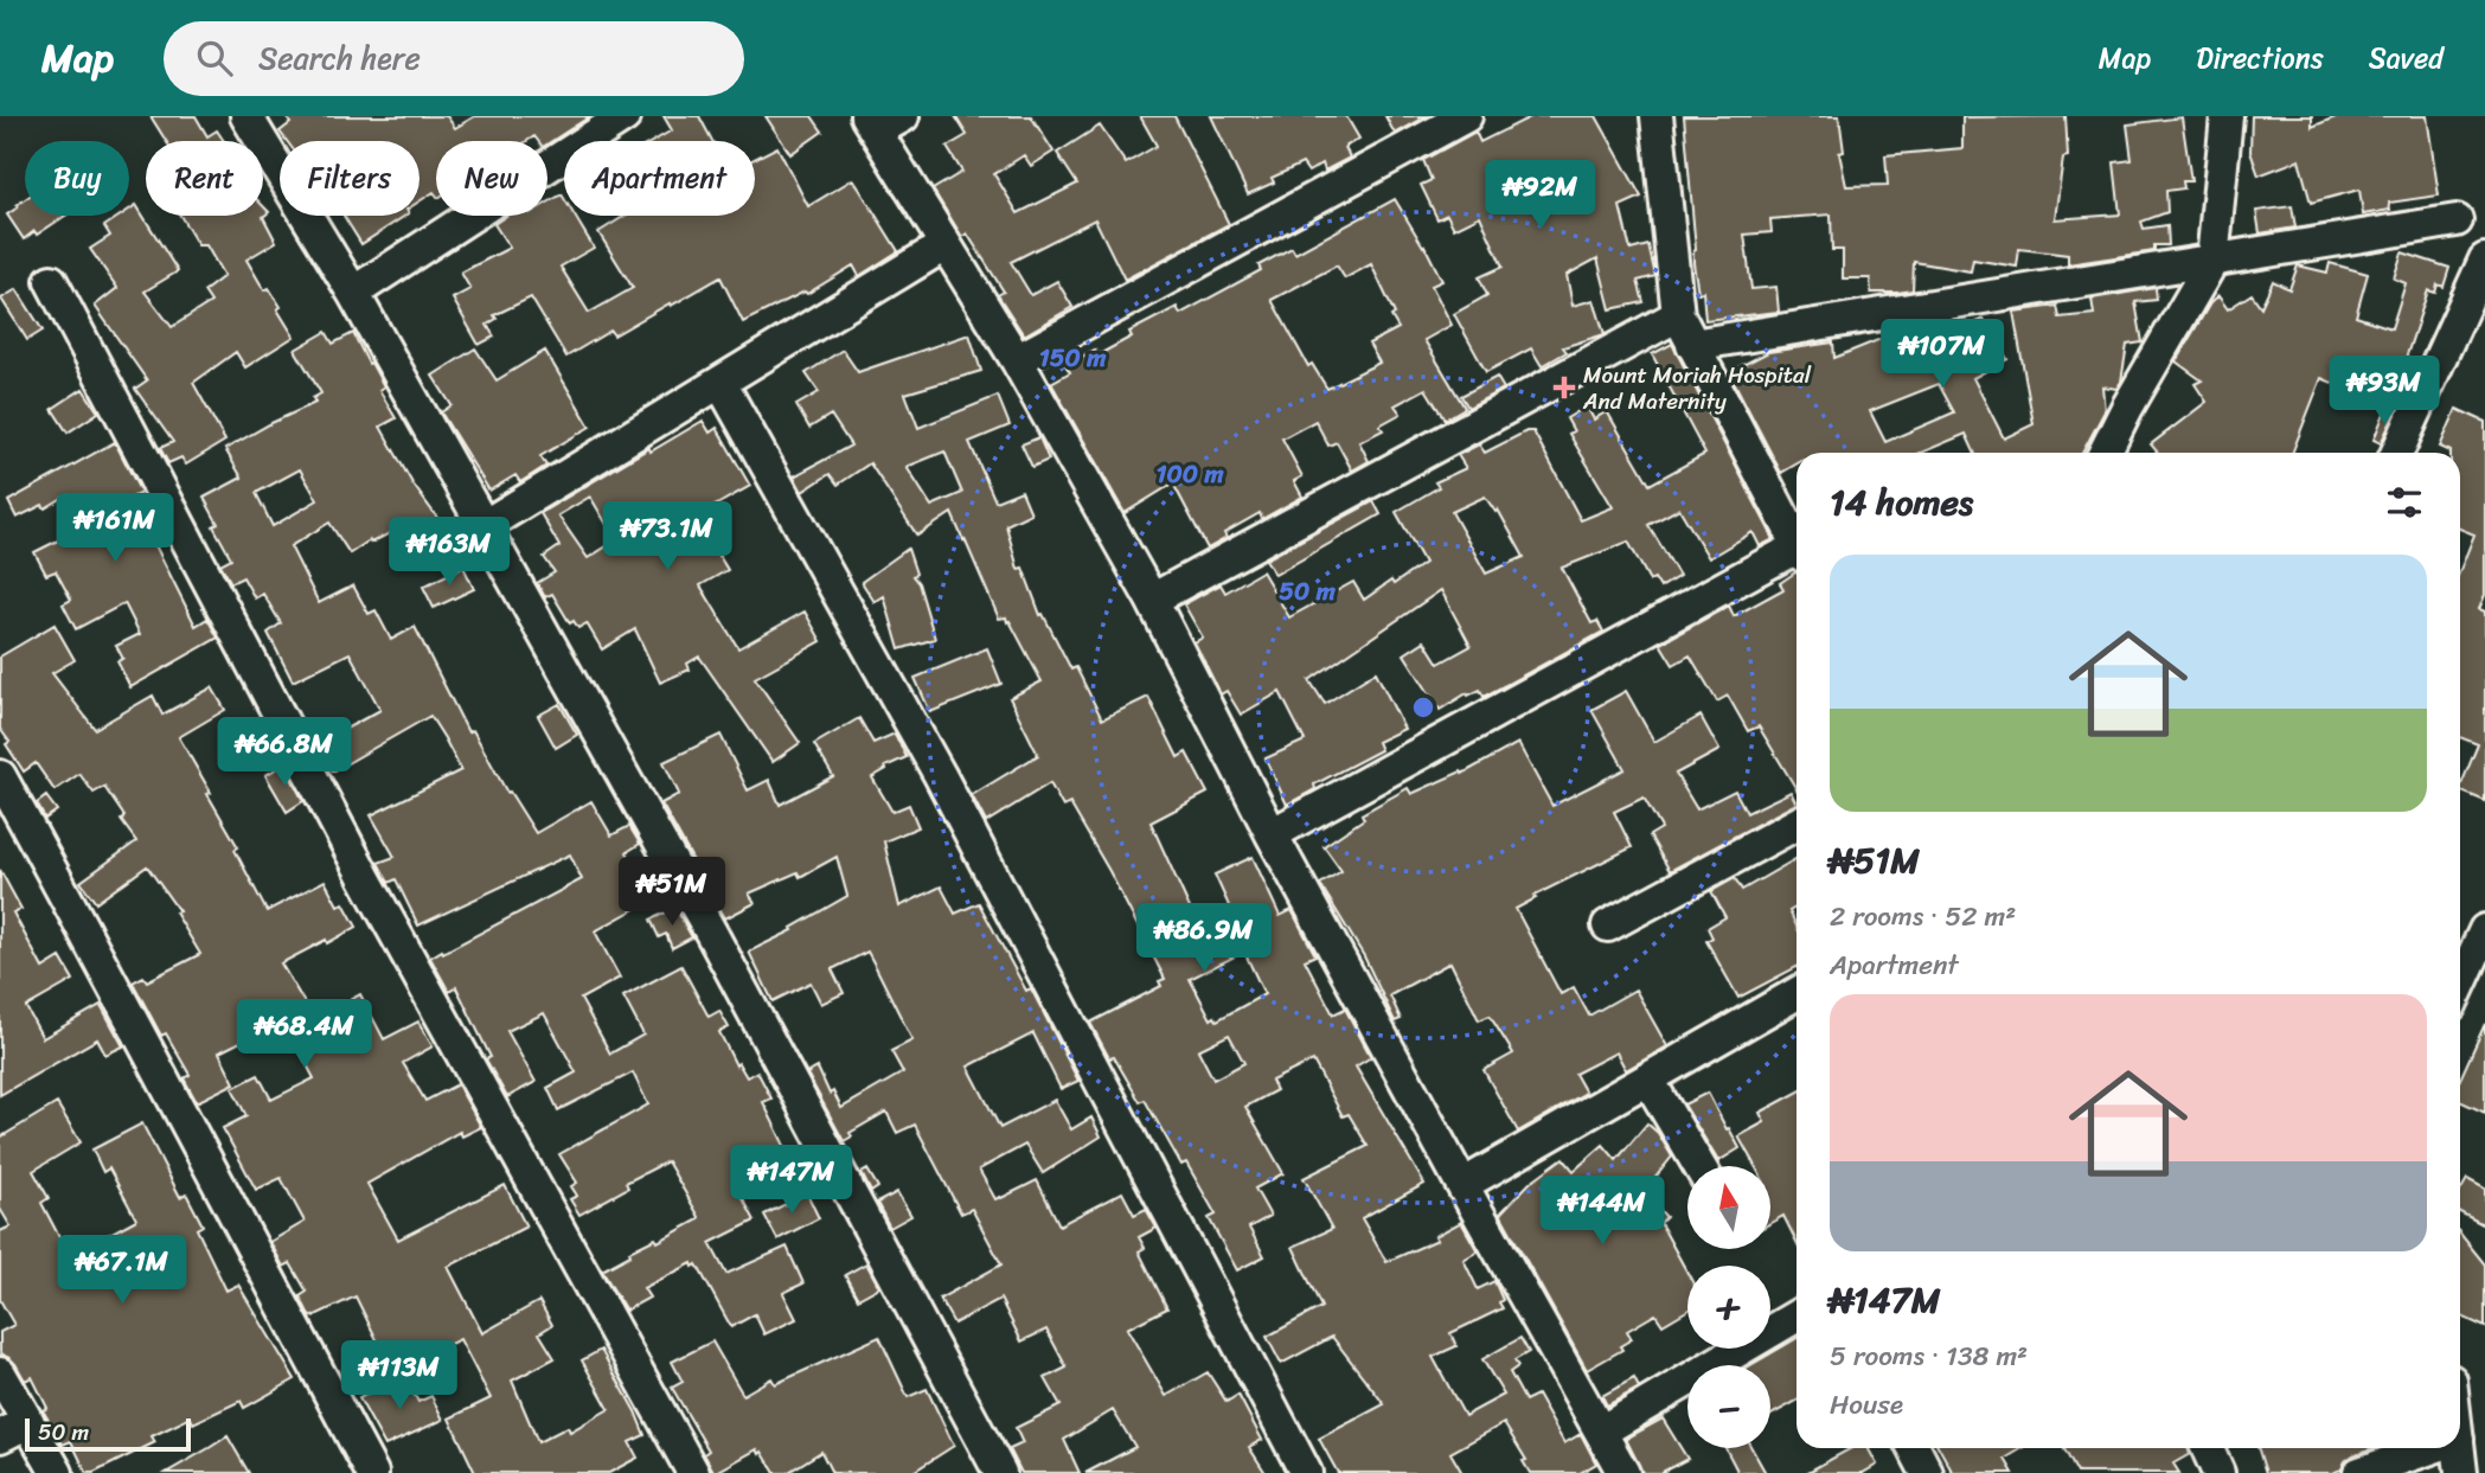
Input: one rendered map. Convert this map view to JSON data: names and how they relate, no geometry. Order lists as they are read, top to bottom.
{
  "places": {
    "health": ["Mount Moriah Hospital And Maternity"]
  },
  "scale_bar": "50 m",
  "north": "top",
  "page": {
    "header": "Map",
    "search": "Search here",
    "nav": ["Map", "Directions", "Saved"],
    "chip": [
      "Buy",
      "Rent",
      "Filters",
      "New",
      "Apartment"
    ],
    "price": [
      "₦92M",
      "₦107M",
      "₦93M",
      "₦161M",
      "₦73.1M",
      "₦163M",
      "₦66.8M",
      "₦51M",
      "₦86.9M",
      "₦68.4M",
      "₦147M",
      "₦144M",
      "₦67.1M",
      "₦113M"
    ],
    "heading": "14 homes",
    "list": [
      {
        "name": "₦51M",
        "note": "2 rooms · 52 m² · Apartment"
      },
      {
        "name": "₦147M",
        "note": "5 rooms · 138 m² · House"
      }
    ],
    "map_buttons": ["+", "−"],
    "scale": "50 m"
  },
  "rings": ["150 m", "100 m", "50 m"]
}
